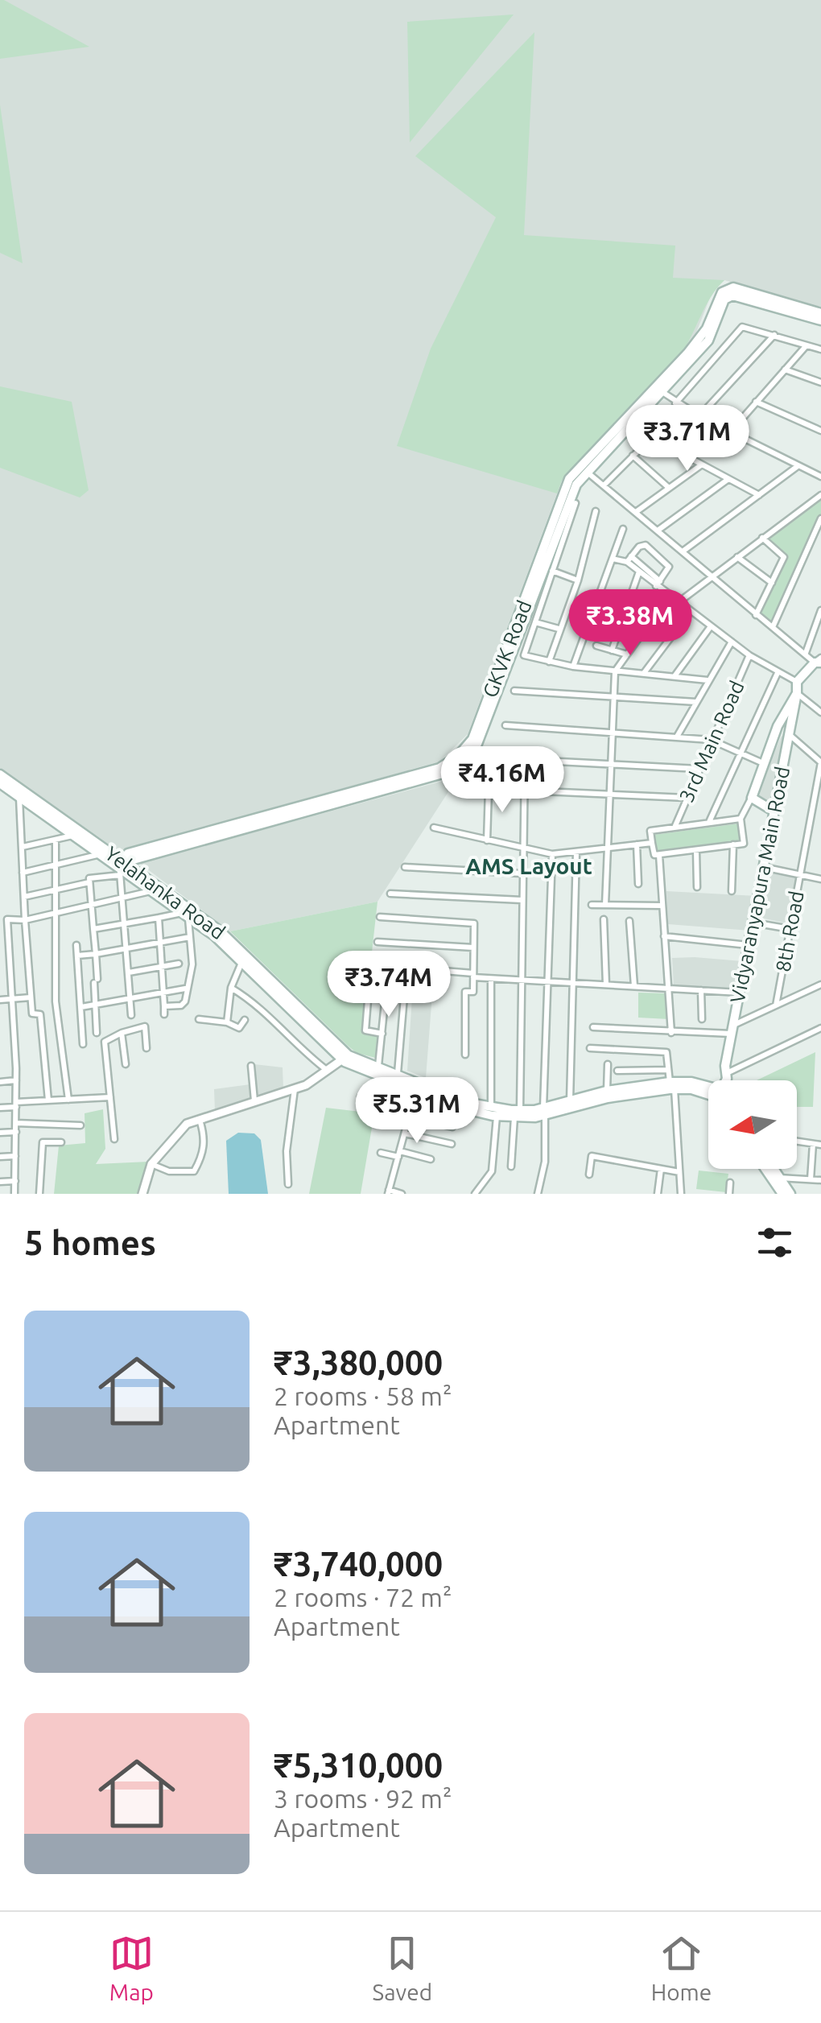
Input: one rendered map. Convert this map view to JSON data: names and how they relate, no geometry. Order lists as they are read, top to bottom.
{
  "streets": {
    "main road": ["GKVK Road", "Vidyaranyapura Main Road", "Yelahanka Road"],
    "street": ["3rd Main Road", "8th Road"]
  },
  "crossings": [
    ["GKVK Road", "Yelahanka Road"]
  ],
  "districts": ["AMS Layout"],
  "north": "left",
  "page": {
    "price": [
      "₹3.71M",
      "₹3.38M",
      "₹4.16M",
      "₹3.74M",
      "₹5.31M"
    ],
    "heading": "5 homes",
    "list": [
      {
        "name": "₹3,380,000",
        "note": "2 rooms · 58 m² · Apartment"
      },
      {
        "name": "₹3,740,000",
        "note": "2 rooms · 72 m² · Apartment"
      },
      {
        "name": "₹5,310,000",
        "note": "3 rooms · 92 m² · Apartment"
      }
    ],
    "tabs": ["Map", "Saved", "Home"]
  }
}
